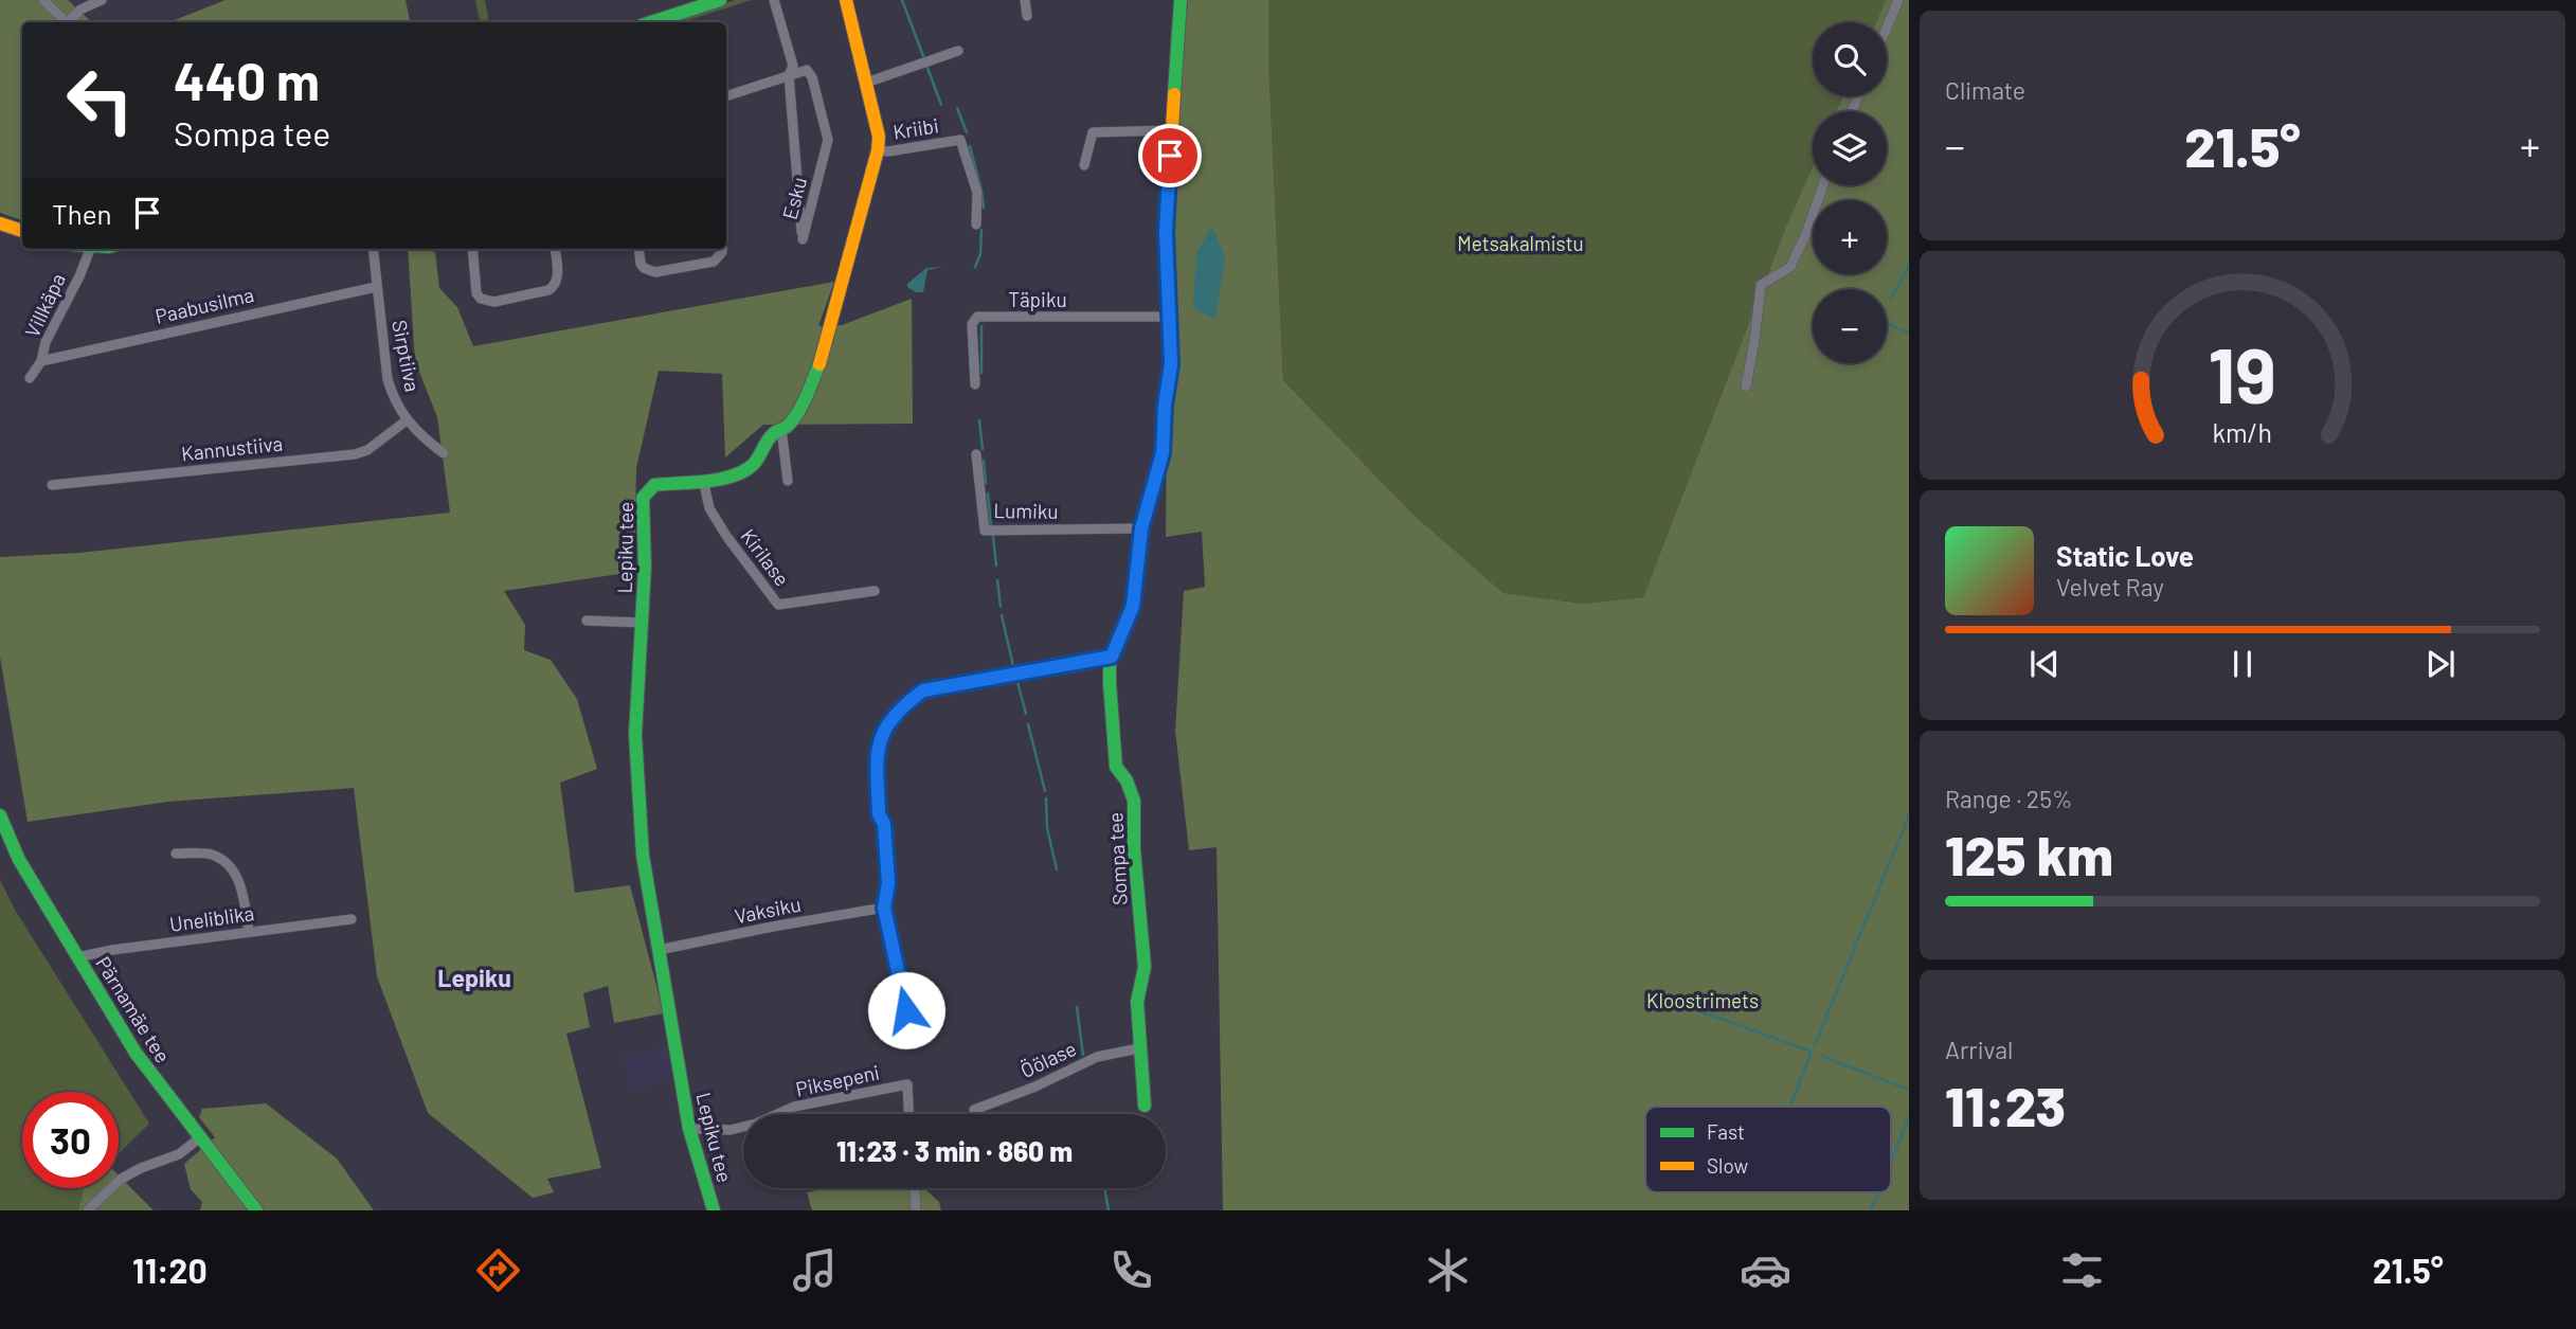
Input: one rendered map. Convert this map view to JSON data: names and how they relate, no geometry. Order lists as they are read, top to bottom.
{
  "streets": {
    "street": [
      "Kriibi",
      "Esku",
      "Täpiku",
      "Villkäpa",
      "Paabusilma",
      "Sirptiiva",
      "Kannustiiva",
      "Lumiku",
      "Lepiku tee",
      "Kirilase",
      "Sompa tee",
      "Vaksiku",
      "Uneliblika",
      "Pärnamäe tee",
      "Öölase",
      "Piksepeni"
    ]
  },
  "crossings": [
    ["Kriibi", "Lepiku tee"],
    ["Täpiku", "Sompa tee"],
    ["Villkäpa", "Paabusilma"],
    ["Paabusilma", "Sirptiiva"],
    ["Sirptiiva", "Kannustiiva"],
    ["Lumiku", "Sompa tee"],
    ["Lepiku tee", "Kirilase"],
    ["Lepiku tee", "Vaksiku"],
    ["Lepiku tee", "Piksepeni"],
    ["Sompa tee", "Öölase"],
    ["Uneliblika", "Pärnamäe tee"]
  ],
  "districts": ["Lepiku"],
  "parks": ["Metsakalmistu", "Kloostrimets"],
  "legend": ["Fast", "Slow"],
  "page": {
    "tile": [
      "Climate",
      ["Range · 25%", "125 km"],
      ["Arrival", "11:23"]
    ],
    "map_buttons": ["+", "−"],
    "turn": ["440 m", "Sompa tee"],
    "heat": ["−", "21.5°", "+"],
    "then": "Then",
    "song": ["Static Love", "Velvet Ray"],
    "limit": "30",
    "trip": "11:23 · 3 min · 860 m",
    "tabs": ["11:20", "21.5°"],
    "gauge": ["19", "km/h"]
  }
}
